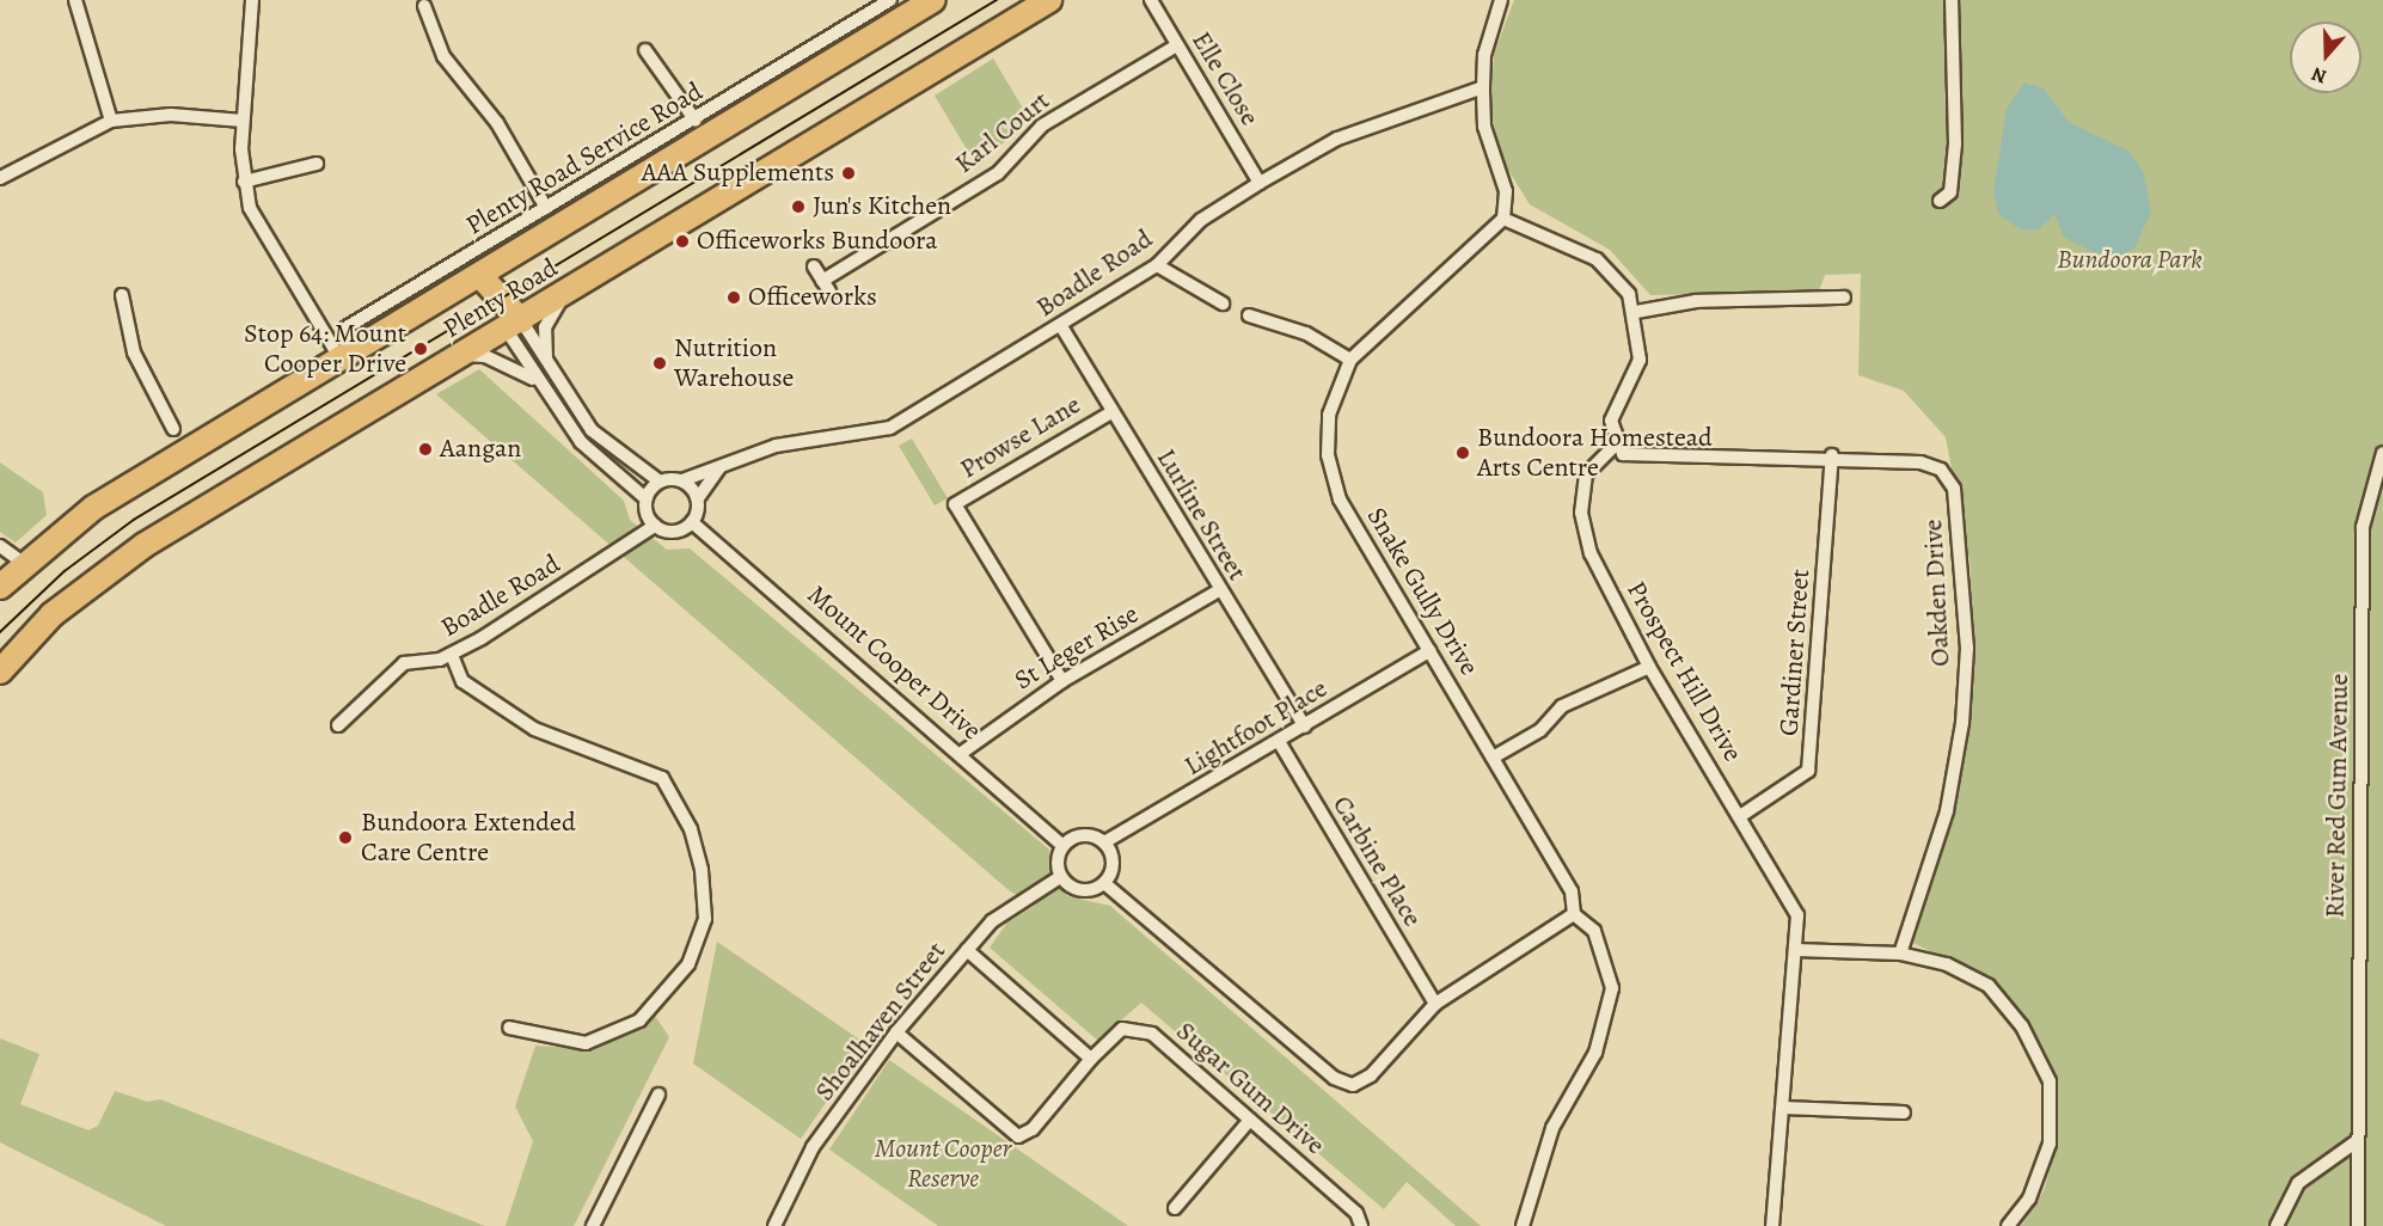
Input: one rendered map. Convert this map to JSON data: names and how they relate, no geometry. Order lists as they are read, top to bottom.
{
  "streets": {
    "highway": ["Plenty Road"],
    "street": [
      "Elle Close",
      "Karl Court",
      "Plenty Road Service Road",
      "Boadle Road",
      "Prowse Lane",
      "Lurline Street",
      "Snake Gully Drive",
      "Oakden Drive",
      "St Leger Rise",
      "Gardiner Street",
      "Mount Cooper Drive",
      "Prospect Hill Drive",
      "Lightfoot Place",
      "River Red Gum Avenue",
      "Carbine Place",
      "Shoalhaven Street",
      "Sugar Gum Drive"
    ]
  },
  "crossings": [
    ["Elle Close", "Karl Court"],
    ["Elle Close", "Boadle Road"],
    ["Plenty Road Service Road", "Plenty Road"],
    ["Boadle Road", "Lurline Street"],
    ["Boadle Road", "Mount Cooper Drive"],
    ["Prowse Lane", "Lurline Street"],
    ["Prowse Lane", "St Leger Rise"],
    ["Lurline Street", "St Leger Rise"],
    ["Lurline Street", "Lightfoot Place"],
    ["Snake Gully Drive", "Lightfoot Place"],
    ["Oakden Drive", "Gardiner Street"],
    ["Oakden Drive", "Prospect Hill Drive"],
    ["St Leger Rise", "Mount Cooper Drive"],
    ["Gardiner Street", "Prospect Hill Drive"],
    ["Mount Cooper Drive", "Lightfoot Place"],
    ["Mount Cooper Drive", "Shoalhaven Street"],
    ["Lightfoot Place", "Carbine Place"],
    ["Lightfoot Place", "Shoalhaven Street"],
    ["Shoalhaven Street", "Sugar Gum Drive"]
  ],
  "parks": ["Bundoora Park", "Mount Cooper Reserve"],
  "places": [
    "AAA Supplements",
    "Jun's Kitchen",
    "Officeworks Bundoora",
    "Officeworks",
    "Stop 64: Mount Cooper Drive",
    "Nutrition Warehouse",
    "Aangan",
    "Bundoora Homestead Arts Centre",
    "Bundoora Extended Care Centre"
  ],
  "north": "bottom"
}
